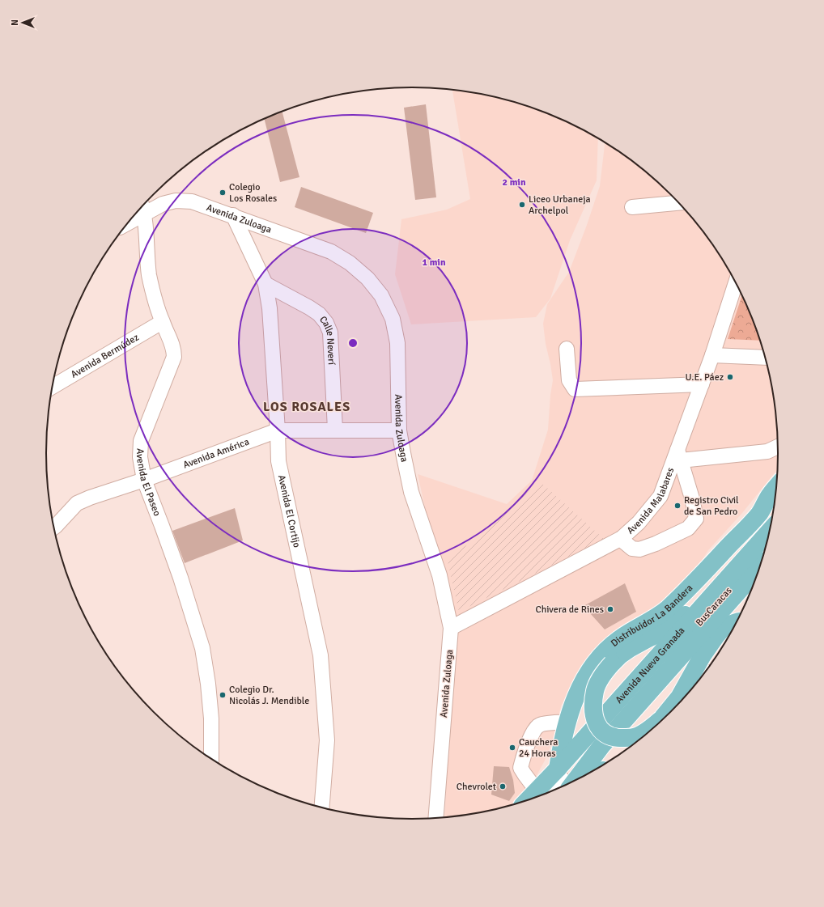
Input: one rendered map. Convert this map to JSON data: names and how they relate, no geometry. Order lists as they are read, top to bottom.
{
  "streets": {
    "main road": ["Distribuidor La Bandera", "Avenida Nueva Granada"],
    "street": [
      "Avenida Zuloaga",
      "Calle Neverí",
      "Avenida Bermúdez",
      "Avenida América",
      "Avenida El Paseo",
      "Avenida Malabares",
      "Avenida El Cortijo",
      "BusCaracas"
    ]
  },
  "crossings": [
    ["Avenida Zuloaga", "Avenida América"],
    ["Avenida Zuloaga", "Avenida El Paseo"],
    ["Avenida Zuloaga", "Avenida Malabares"],
    ["Avenida Zuloaga", "Avenida El Cortijo"],
    ["Calle Neverí", "Avenida América"],
    ["Calle Neverí", "Avenida El Cortijo"],
    ["Avenida Bermúdez", "Avenida El Paseo"],
    ["Avenida América", "Avenida El Paseo"],
    ["Avenida América", "Avenida El Cortijo"],
    ["BusCaracas", "Avenida Nueva Granada"],
    ["Distribuidor La Bandera", "Avenida Nueva Granada"]
  ],
  "districts": ["LOS ROSALES"],
  "places": [
    "Colegio Los Rosales",
    "Liceo Urbaneja Archelpol",
    "U.E. Páez",
    "Registro Civil de San Pedro",
    "Chivera de Rines",
    "Colegio Dr. Nicolás J. Mendible",
    "Cauchera 24 Horas",
    "Chevrolet"
  ],
  "north": "left",
  "rings": ["2 min", "1 min"]
}
